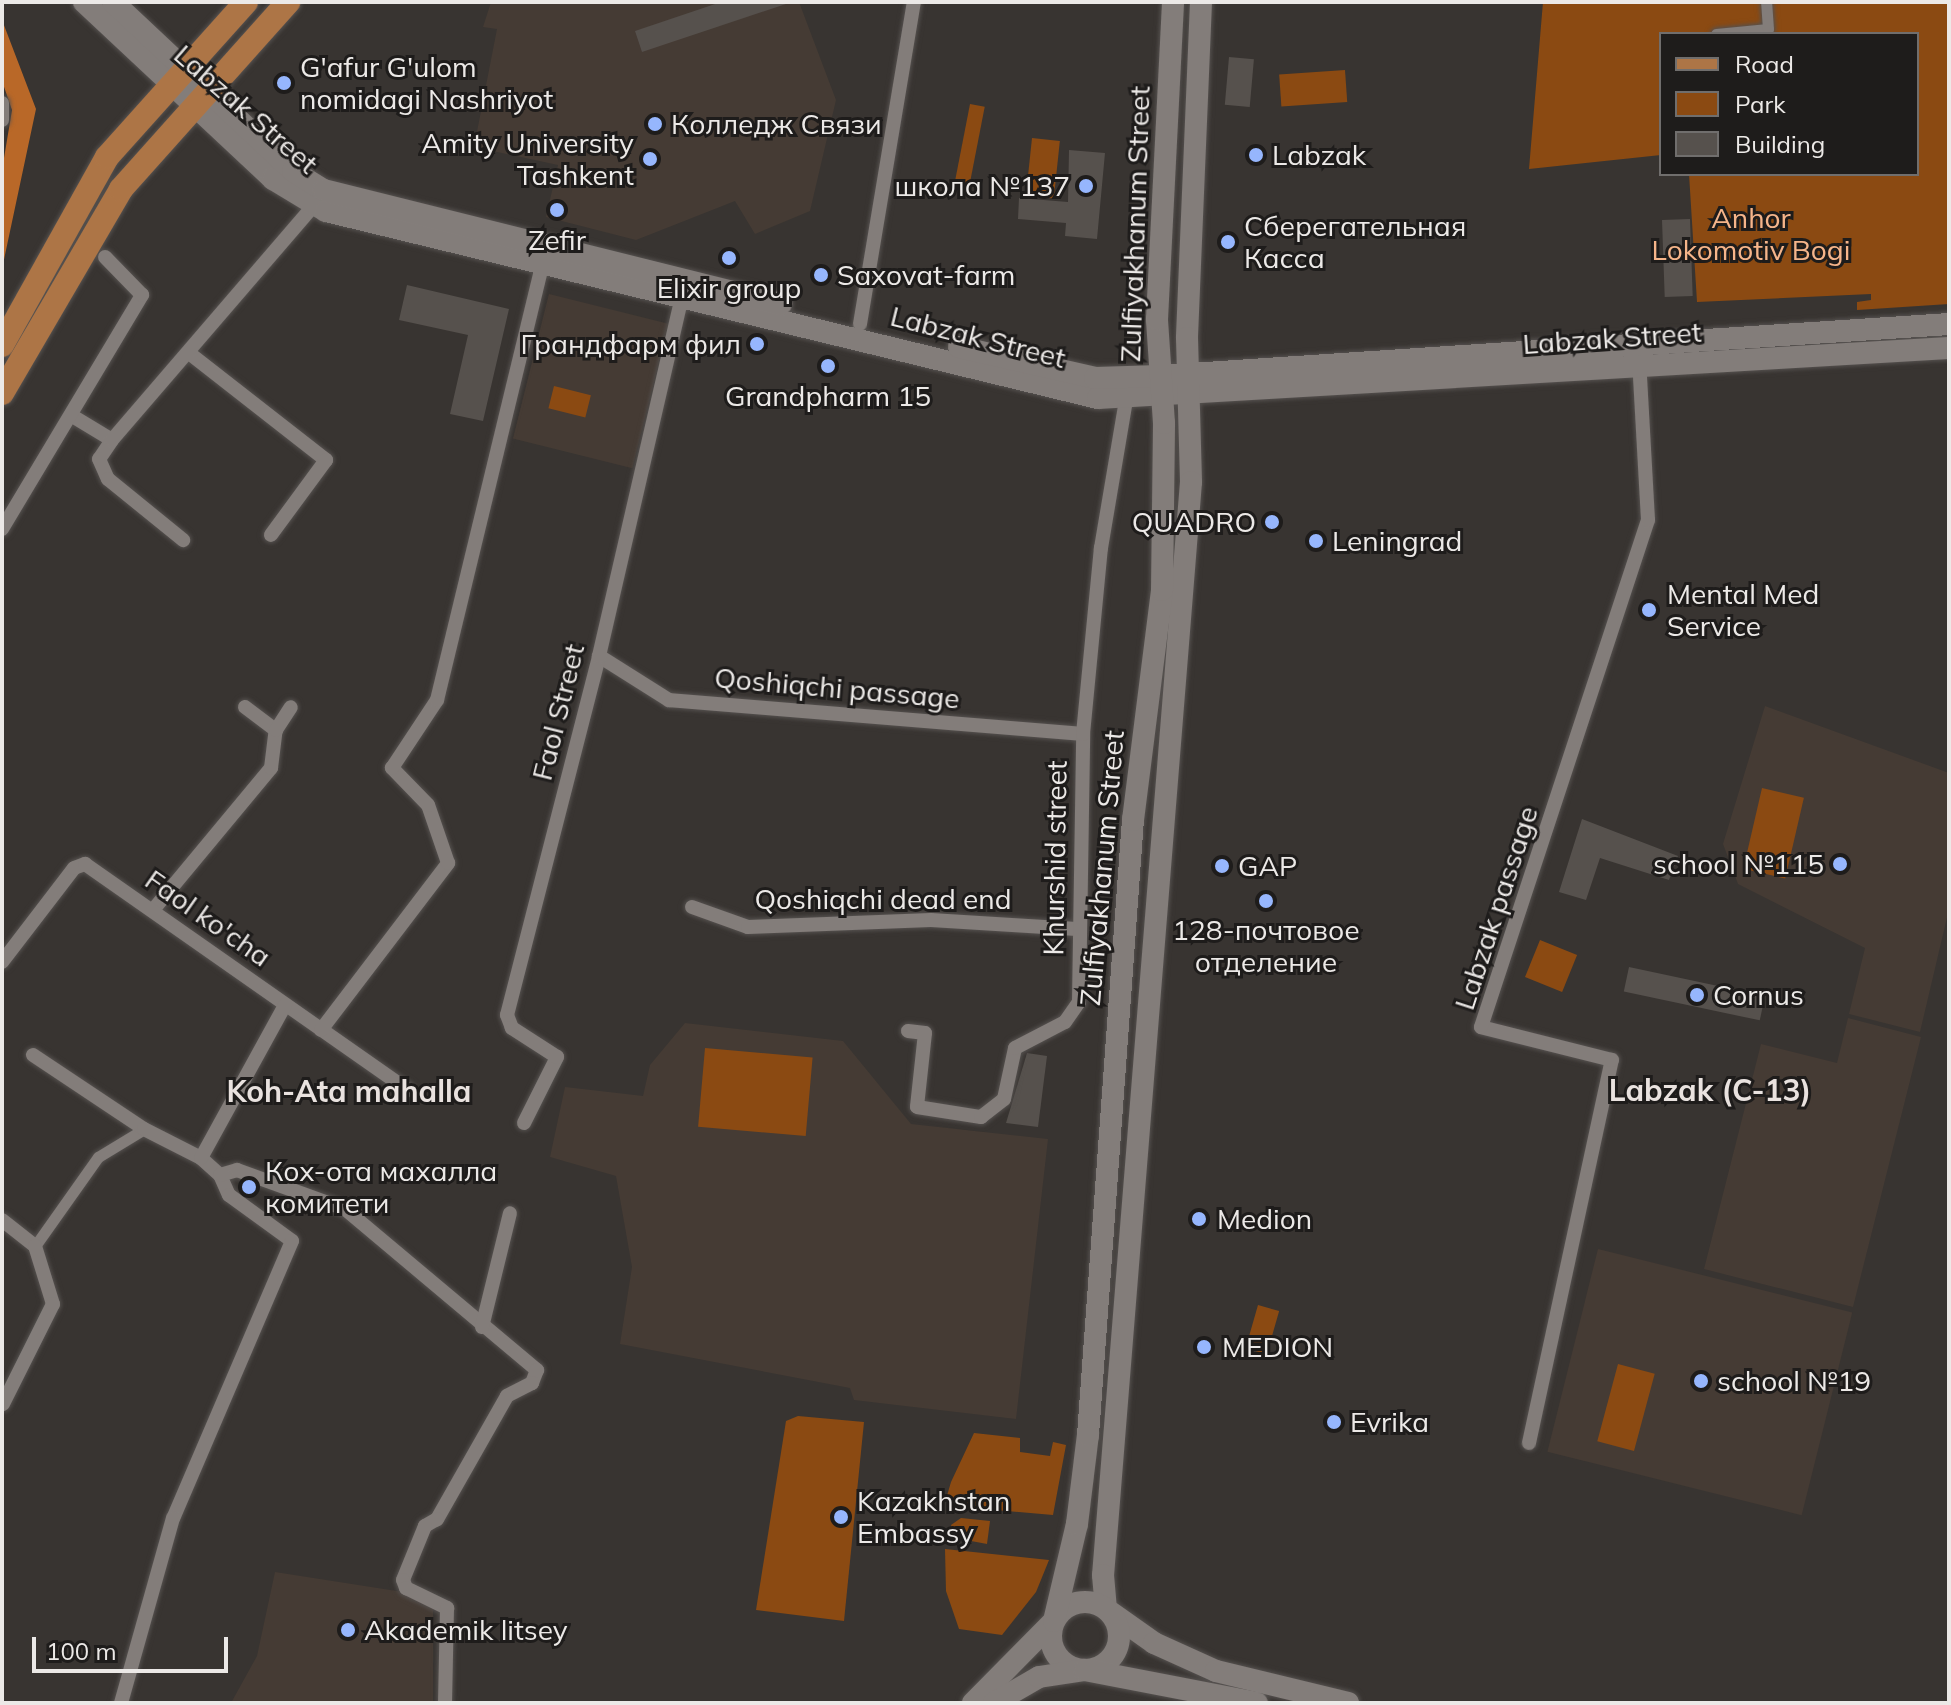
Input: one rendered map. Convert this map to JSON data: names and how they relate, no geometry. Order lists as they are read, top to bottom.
{
  "streets": {
    "main road": ["Labzak Street", "Zulfiyakhanum Street"],
    "street": [
      "Qoshiqchi passage",
      "Faol Street",
      "Khurshid street",
      "Qoshiqchi dead end",
      "Labzak passage",
      "Faol ko'cha"
    ]
  },
  "crossings": [
    ["Labzak Street", "Zulfiyakhanum Street"],
    ["Labzak Street", "Faol Street"],
    ["Labzak Street", "Khurshid street"],
    ["Labzak Street", "Labzak passage"],
    ["Qoshiqchi passage", "Faol Street"],
    ["Qoshiqchi passage", "Khurshid street"],
    ["Khurshid street", "Qoshiqchi dead end"]
  ],
  "districts": ["Labzak (C-13)", "Koh-Ata mahalla"],
  "parks": ["Anhor Lokomotiv Bogi"],
  "places": [
    "G'afur G'ulom nomidagi Nashriyot",
    "Колледж Связи",
    "Labzak",
    "Amity University Tashkent",
    "школа №137",
    "Zefir",
    "Сберегательная Касса",
    "Elixir group",
    "Saxovat-farm",
    "Грандфарм фил",
    "Grandpharm 15",
    "QUADRO",
    "Leningrad",
    "Mental Med Service",
    "school №115",
    "GAP",
    "128-почтовое отделение",
    "Cornus",
    "Кох-ота махалла комитети",
    "Medion",
    "MEDION",
    "school №19",
    "Evrika",
    "Kazakhstan Embassy",
    "Akademik litsey"
  ],
  "legend": ["Road", "Park", "Building"],
  "scale_bar": "100 m"
}
